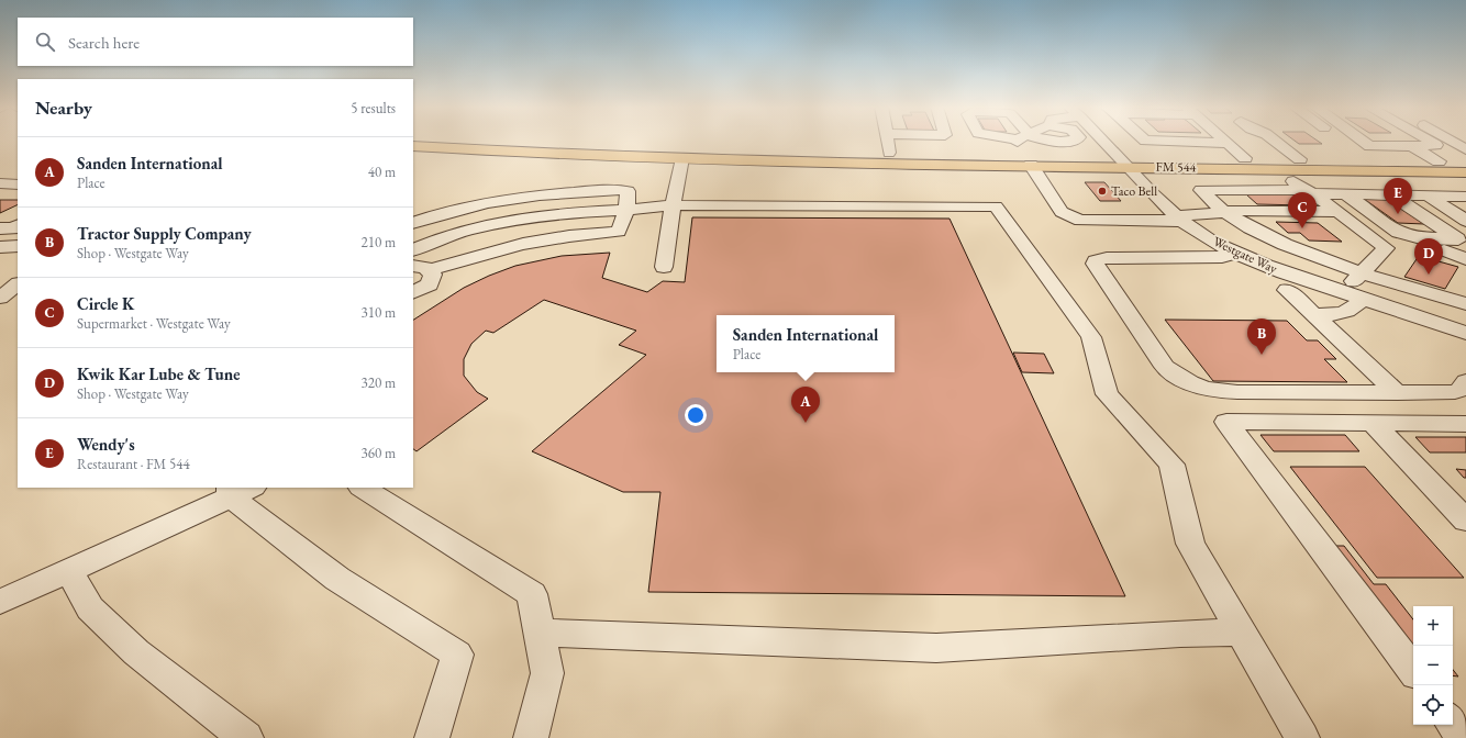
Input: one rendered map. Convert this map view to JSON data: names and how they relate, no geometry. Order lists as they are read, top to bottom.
{
  "streets": {
    "main road": ["FM 544"],
    "street": ["Westgate Way"]
  },
  "crossings": [
    ["FM 544", "Westgate Way"]
  ],
  "places": ["Taco Bell"],
  "page": {
    "search": "Search here",
    "heading": ["Nearby", "5 results"],
    "list": [
      {
        "mark": "A",
        "name": "Sanden International",
        "note": "Place",
        "value": "40 m"
      },
      {
        "mark": "B",
        "name": "Tractor Supply Company",
        "note": "Shop · Westgate Way",
        "value": "210 m"
      },
      {
        "mark": "C",
        "name": "Circle K",
        "note": "Supermarket · Westgate Way",
        "value": "310 m"
      },
      {
        "mark": "D",
        "name": "Kwik Kar Lube & Tune",
        "note": "Shop · Westgate Way",
        "value": "320 m"
      },
      {
        "mark": "E",
        "name": "Wendy's",
        "note": "Restaurant · FM 544",
        "value": "360 m"
      }
    ],
    "pins": [
      "E",
      "C",
      "D",
      "B",
      "A"
    ],
    "popup": ["Sanden International", "Place"],
    "map_buttons": ["+", "−"]
  }
}
